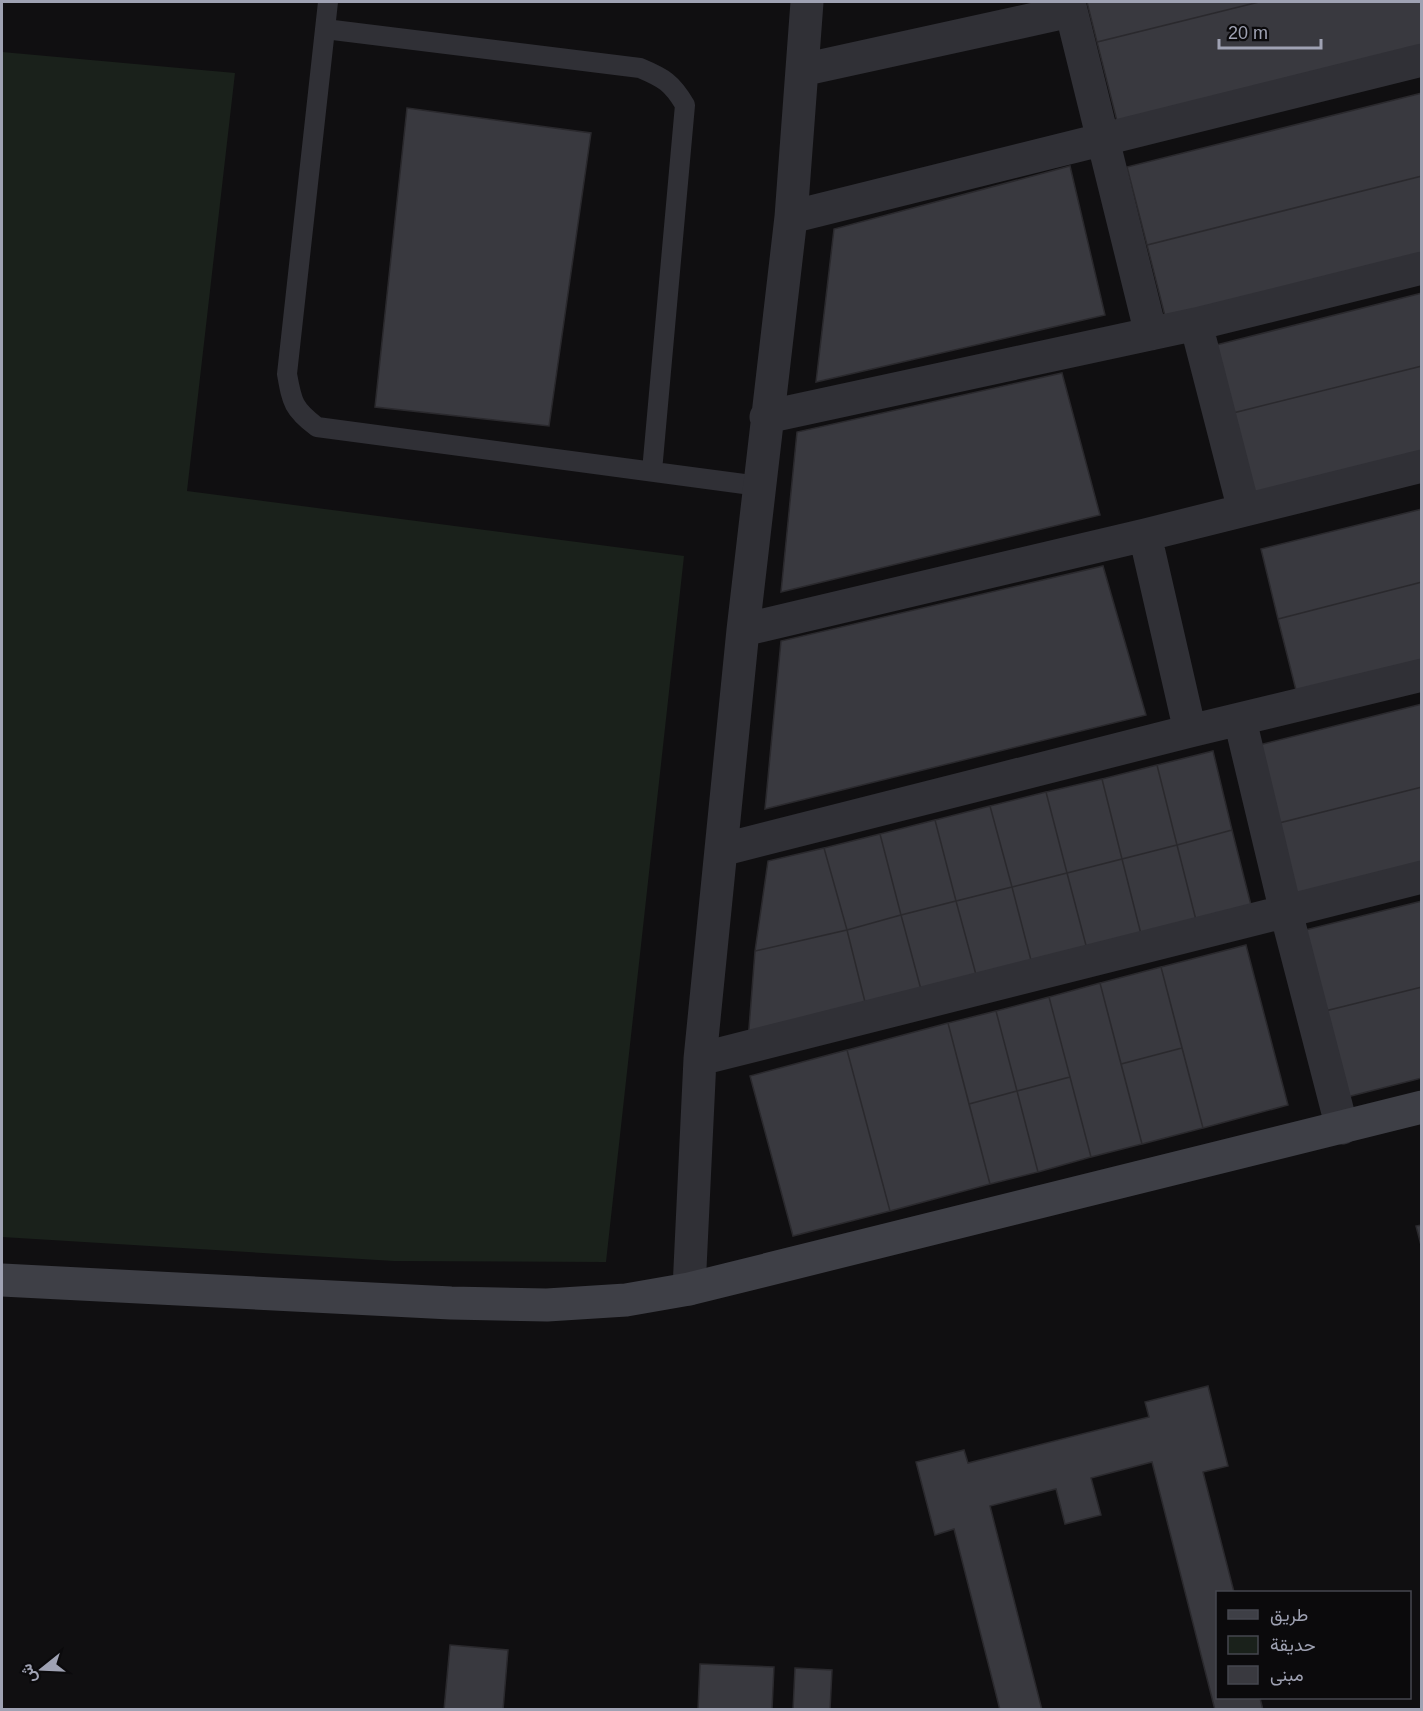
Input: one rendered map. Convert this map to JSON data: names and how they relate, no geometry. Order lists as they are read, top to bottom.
{
  "legend": ["طريق", "حديقة", "مبنى"],
  "scale_bar": "20 m",
  "north": "left"
}
